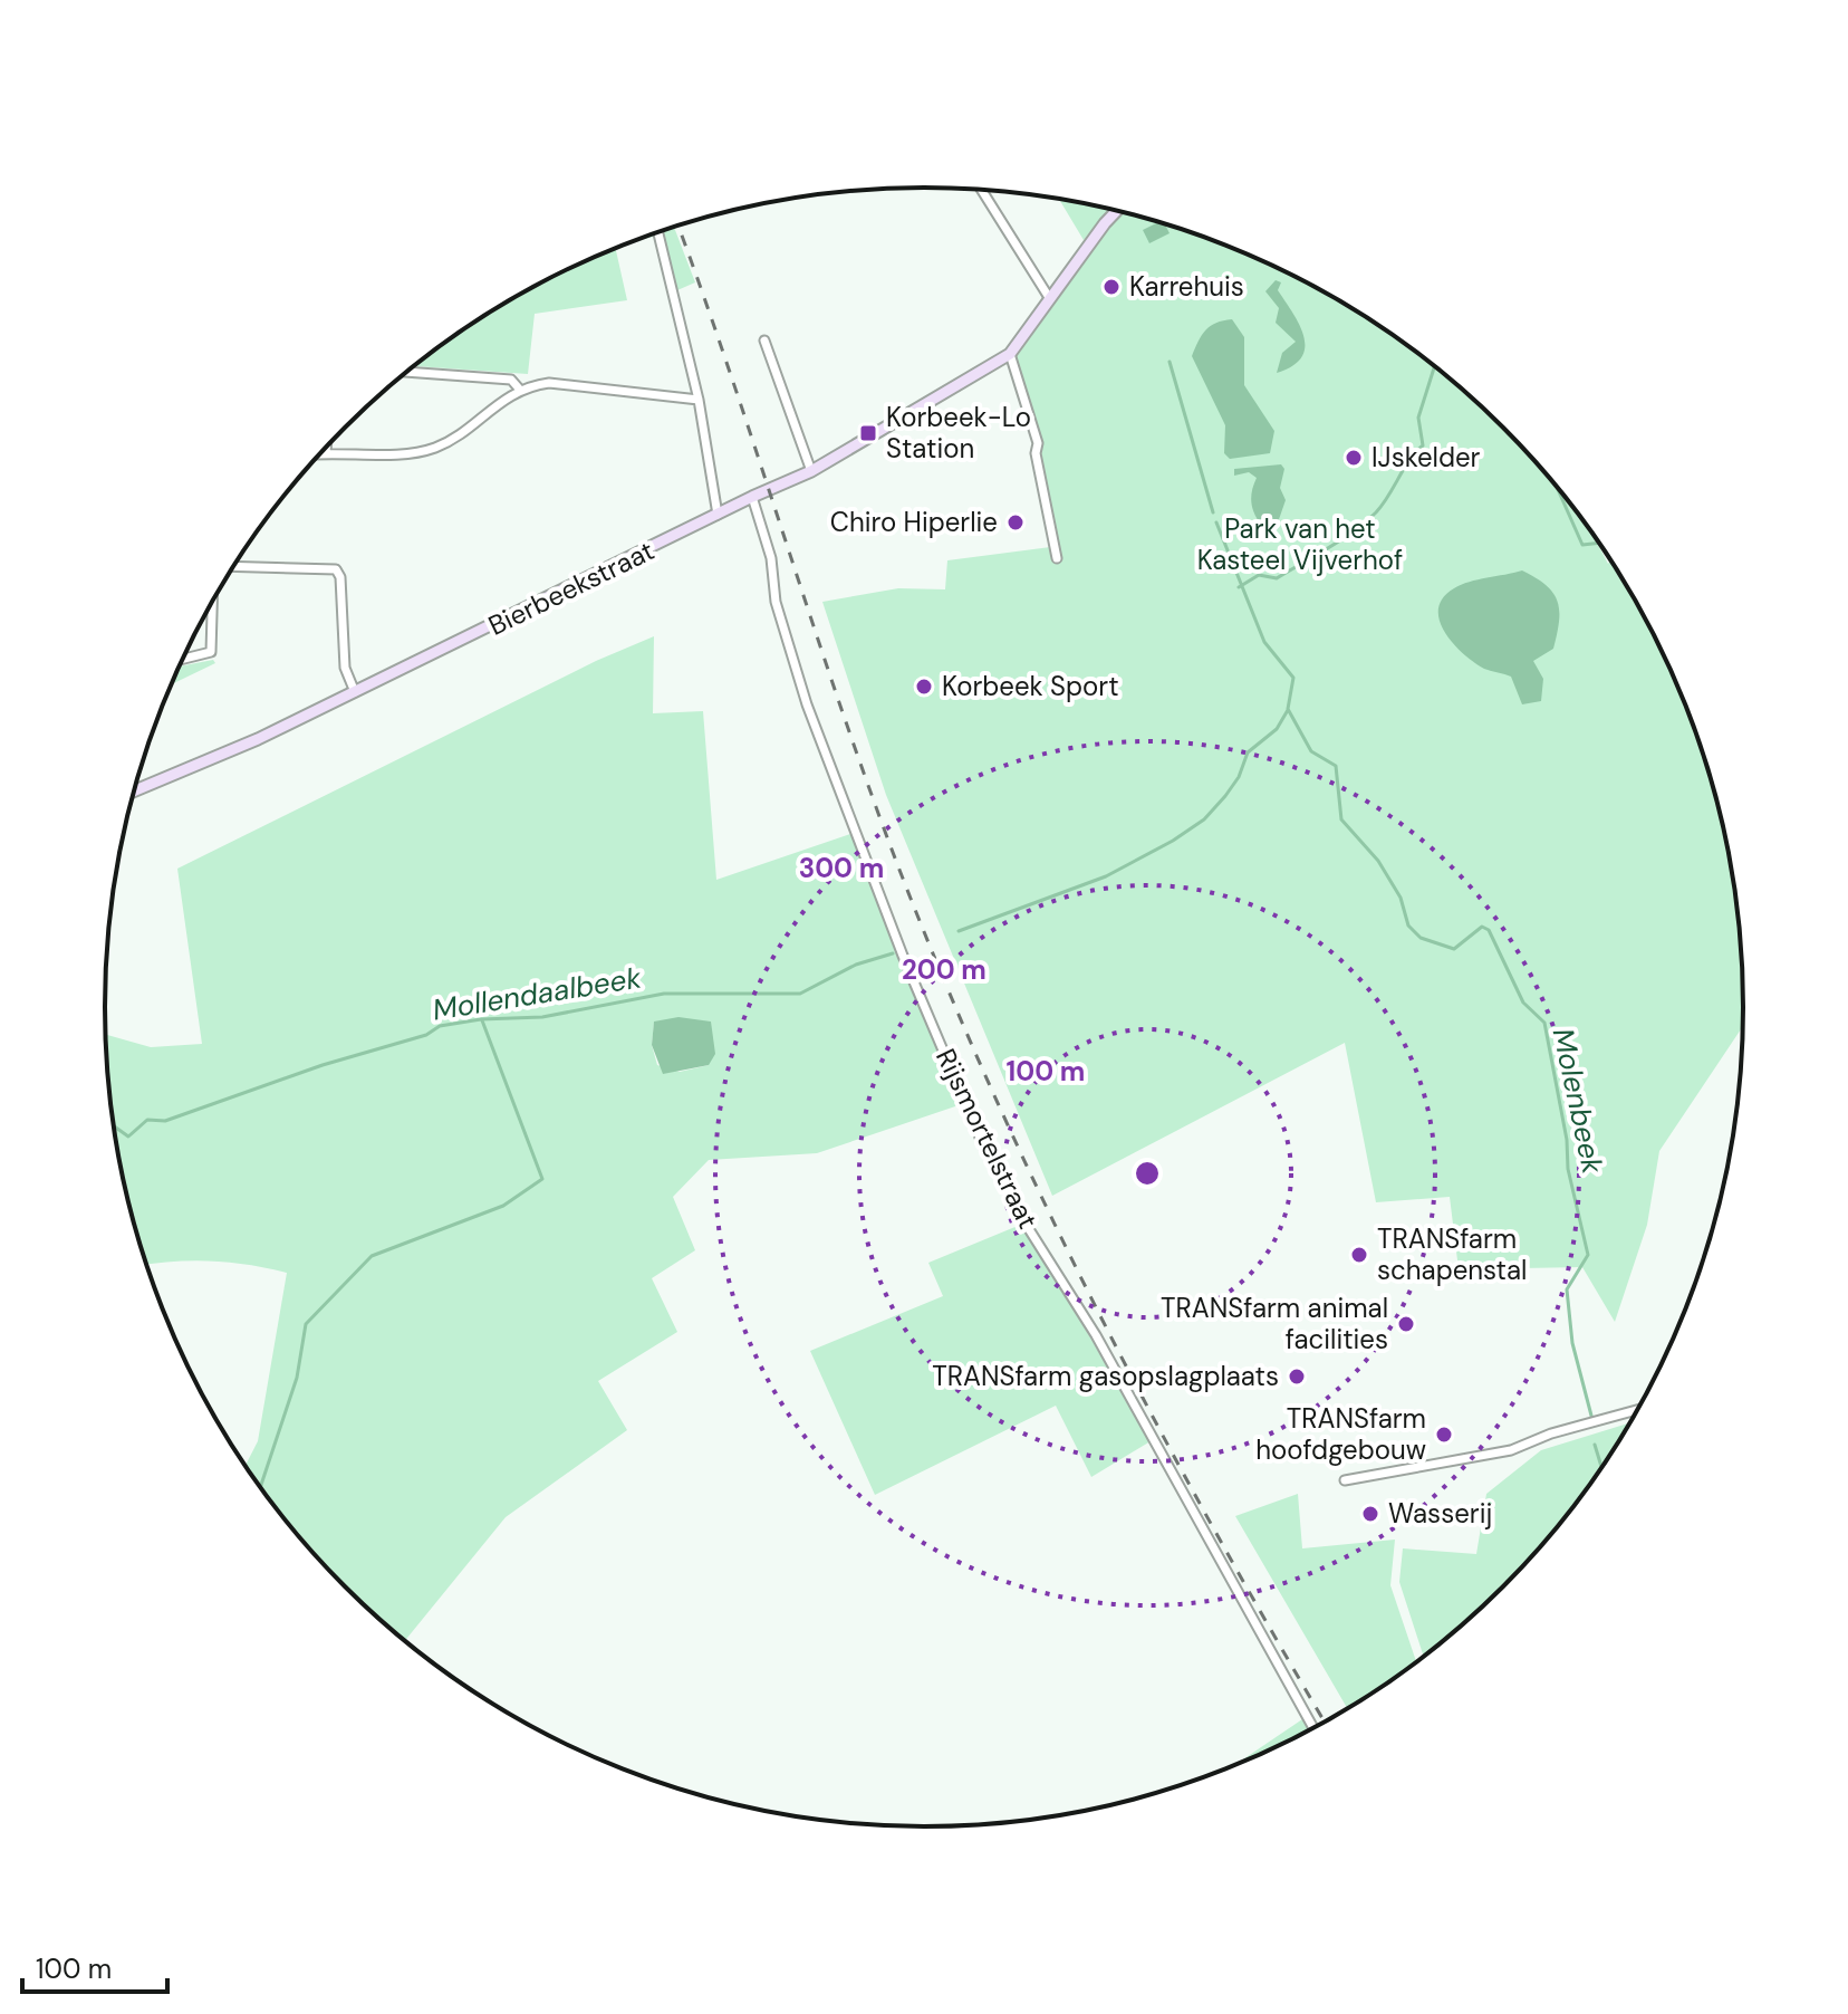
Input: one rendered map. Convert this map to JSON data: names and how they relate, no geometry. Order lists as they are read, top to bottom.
{
  "streets": {
    "street": ["Bierbeekstraat", "Rijsmortelstraat"]
  },
  "crossings": [
    ["Bierbeekstraat", "Rijsmortelstraat"]
  ],
  "water": ["Mollendaalbeek", "Molenbeek"],
  "parks": ["Park van het Kasteel Vijverhof"],
  "places": {
    "other": [
      "Karrehuis",
      "IJskelder",
      "Chiro Hiperlie",
      "Korbeek Sport",
      "TRANSfarm schapenstal",
      "TRANSfarm animal facilities",
      "TRANSfarm gasopslagplaats",
      "TRANSfarm hoofdgebouw",
      "Wasserij"
    ],
    "transit": ["Korbeek-Lo Station"]
  },
  "scale_bar": "100 m",
  "rings": ["300 m", "200 m", "100 m"]
}
